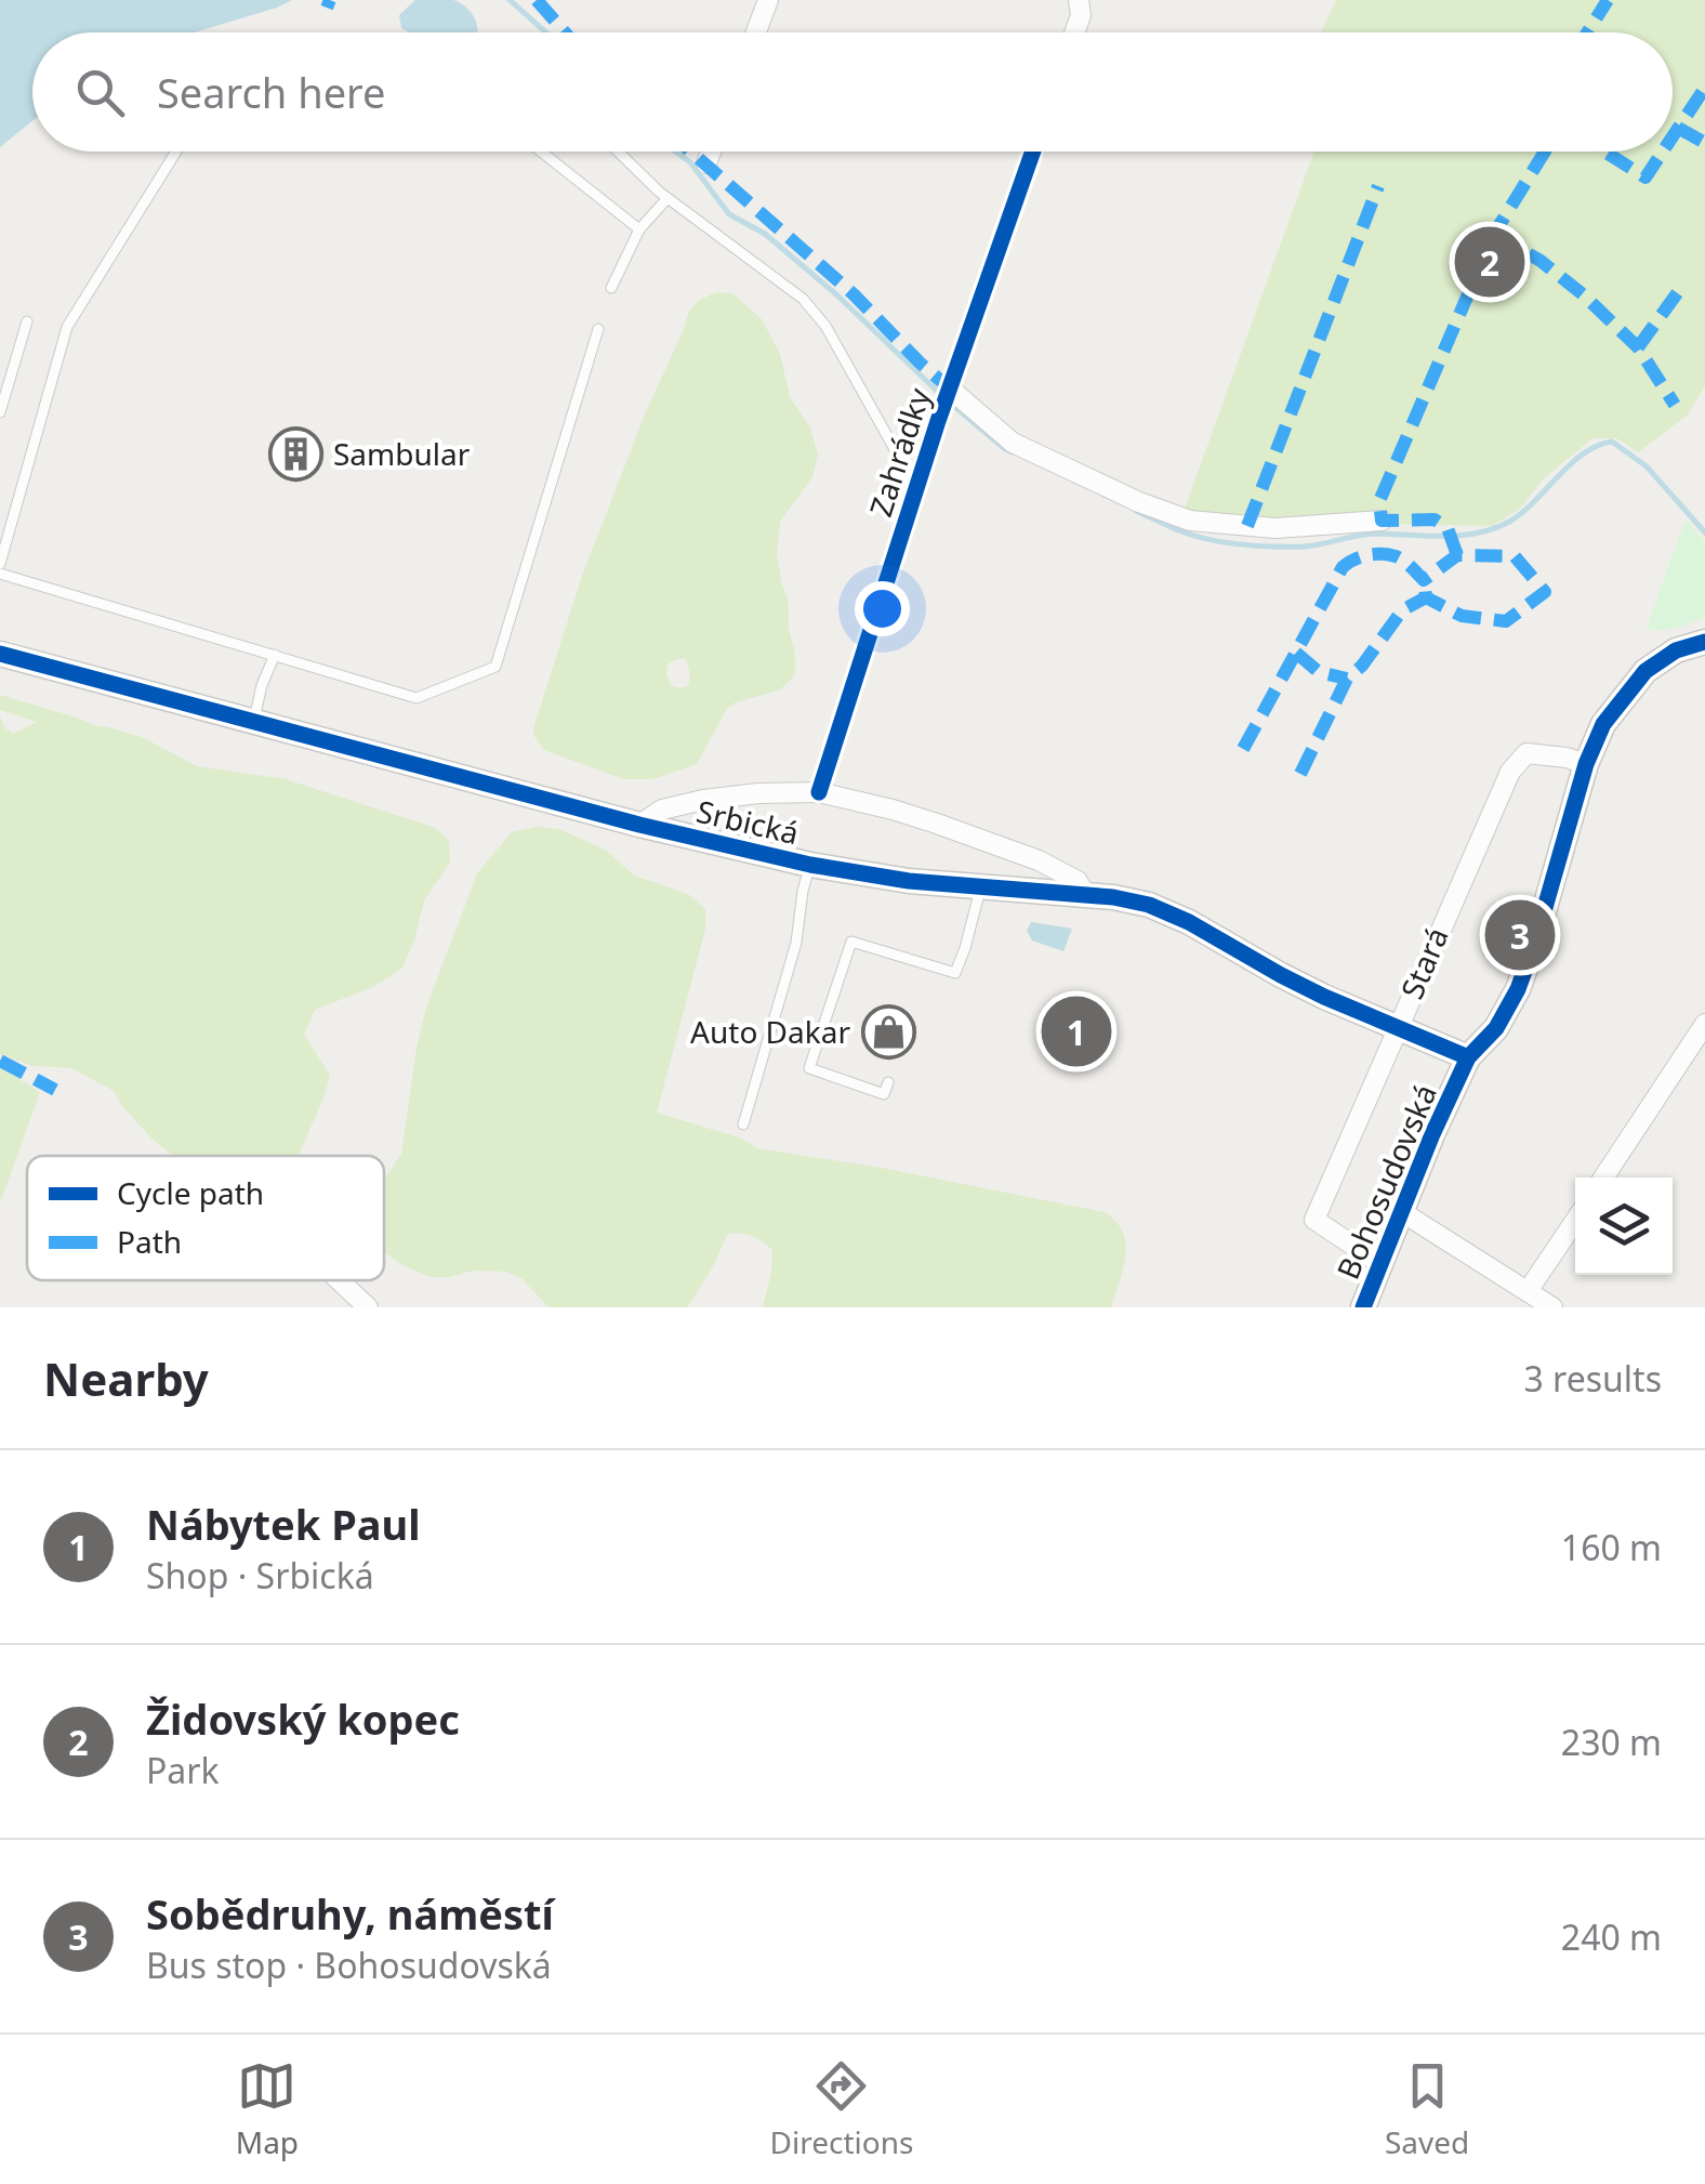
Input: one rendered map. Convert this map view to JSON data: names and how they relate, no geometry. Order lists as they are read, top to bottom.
{
  "streets": {
    "street": [
      "Zahrádky",
      "Srbická",
      "Stará",
      "Bohosudovská"
    ]
  },
  "crossings": [
    ["Zahrádky", "Srbická"],
    ["Srbická", "Stará"],
    ["Srbická", "Bohosudovská"],
    ["Stará", "Bohosudovská"]
  ],
  "places": {
    "building": ["Sambular"],
    "shop": ["Auto Dakar"]
  },
  "legend": ["Cycle path", "Path"],
  "page": {
    "search": "Search here",
    "pins": ["2", "3", "1"],
    "heading": ["Nearby", "3 results"],
    "list": [
      {
        "mark": "1",
        "name": "Nábytek Paul",
        "note": "Shop · Srbická",
        "value": "160 m"
      },
      {
        "mark": "2",
        "name": "Židovský kopec",
        "note": "Park",
        "value": "230 m"
      },
      {
        "mark": "3",
        "name": "Sobědruhy, náměstí",
        "note": "Bus stop · Bohosudovská",
        "value": "240 m"
      }
    ],
    "nav": ["Map", "Directions", "Saved"]
  }
}
